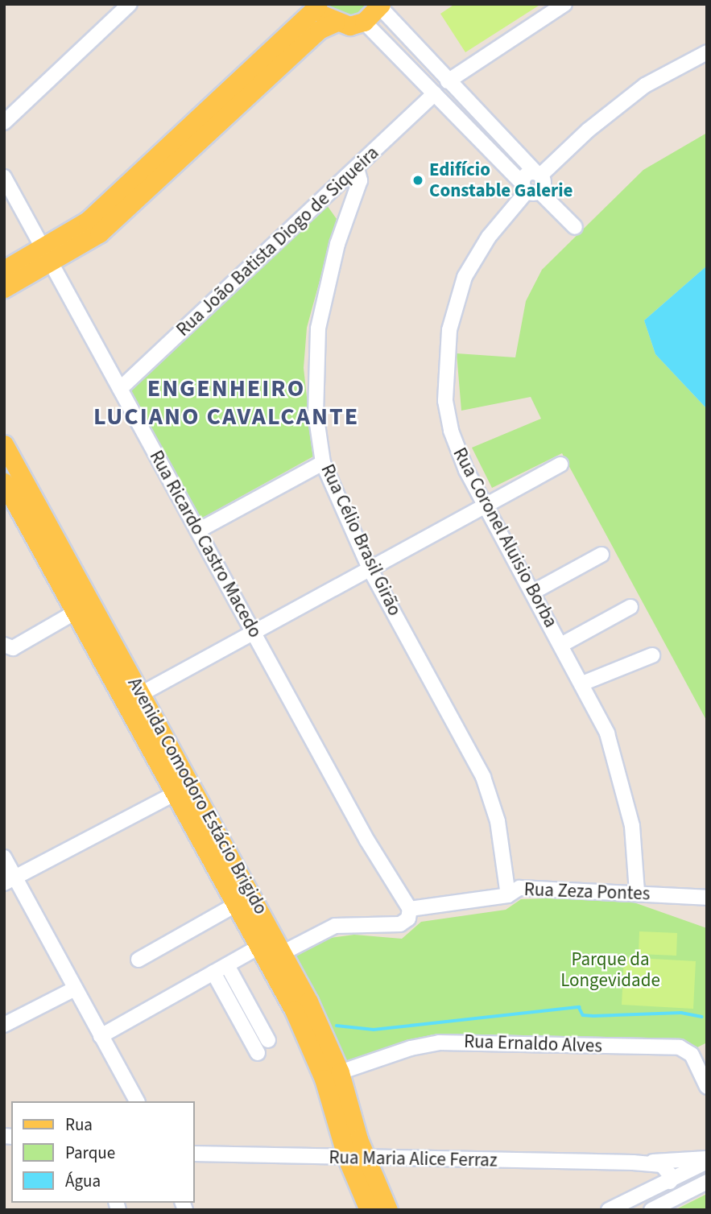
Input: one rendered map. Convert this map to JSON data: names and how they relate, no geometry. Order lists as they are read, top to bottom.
{
  "streets": {
    "main road": ["Avenida Comodoro Estácio Brigido"],
    "street": [
      "Rua João Batista Diogo de Siqueira",
      "Rua Coronel Aluisio Borba",
      "Rua Célio Brasil Girão",
      "Rua Ricardo Castro Macedo",
      "Rua Zeza Pontes",
      "Rua Ernaldo Alves",
      "Rua Maria Alice Ferraz"
    ]
  },
  "crossings": [
    ["Rua João Batista Diogo de Siqueira", "Rua Célio Brasil Girão"],
    ["Rua João Batista Diogo de Siqueira", "Rua Ricardo Castro Macedo"],
    ["Rua Coronel Aluisio Borba", "Rua Zeza Pontes"],
    ["Rua Célio Brasil Girão", "Rua Zeza Pontes"],
    ["Rua Ricardo Castro Macedo", "Rua Zeza Pontes"],
    ["Avenida Comodoro Estácio Brigido", "Rua Ernaldo Alves"],
    ["Avenida Comodoro Estácio Brigido", "Rua Maria Alice Ferraz"]
  ],
  "districts": ["ENGENHEIRO LUCIANO CAVALCANTE"],
  "parks": ["Parque da Longevidade"],
  "places": ["Edifício Constable Galerie"],
  "legend": ["Rua", "Parque", "Água"]
}
